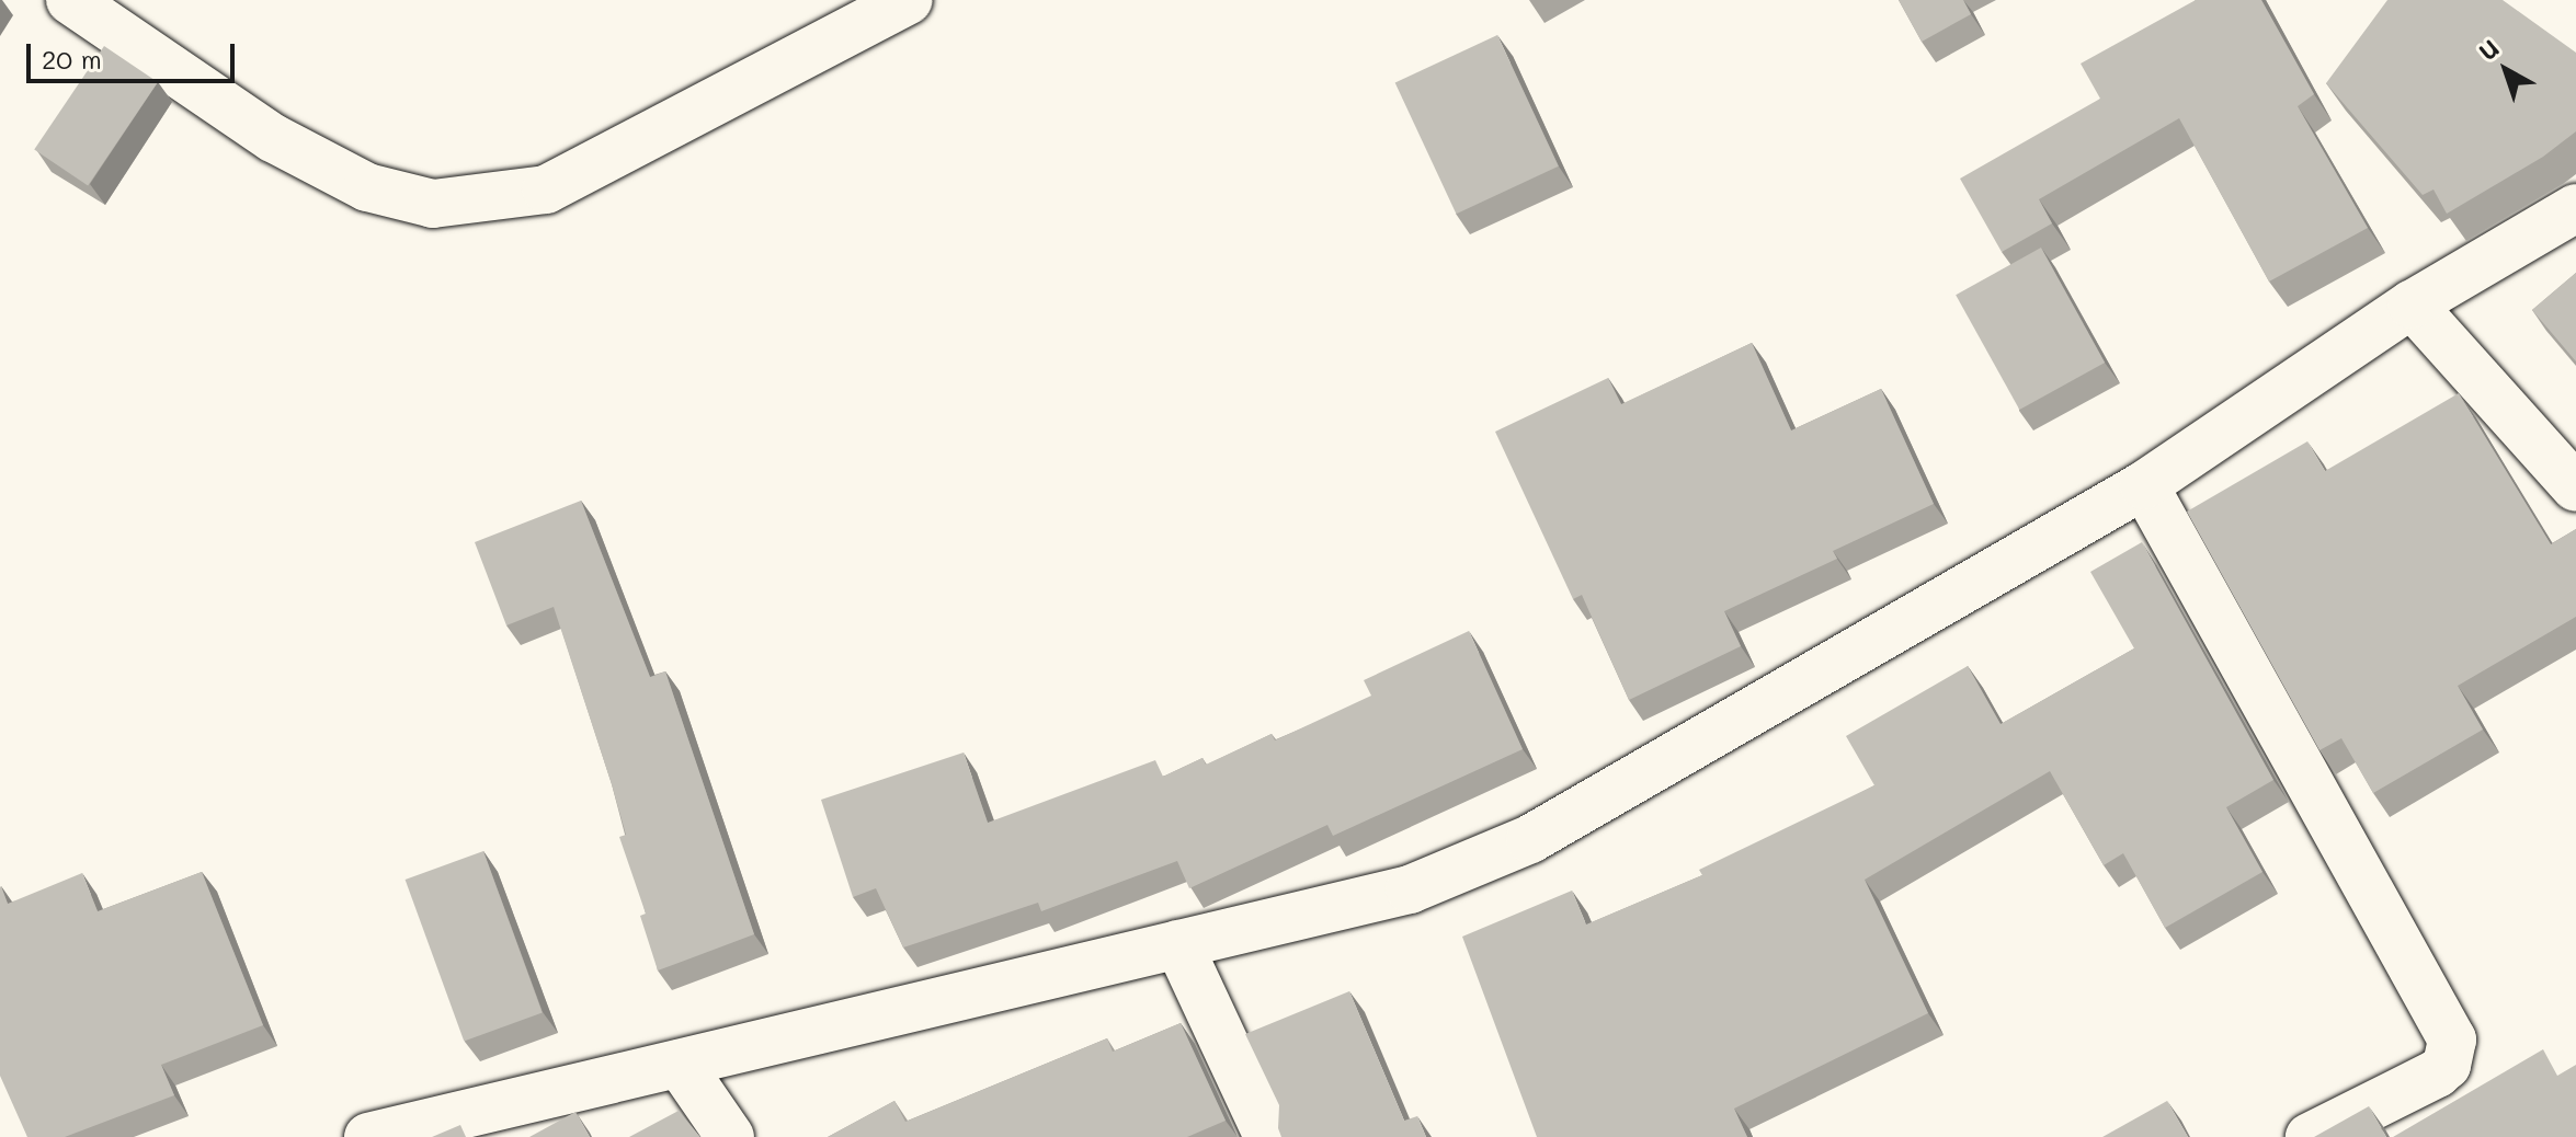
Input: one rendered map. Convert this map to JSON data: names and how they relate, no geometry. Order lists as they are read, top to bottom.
{
  "scale_bar": "20 m",
  "north": "top left"
}
